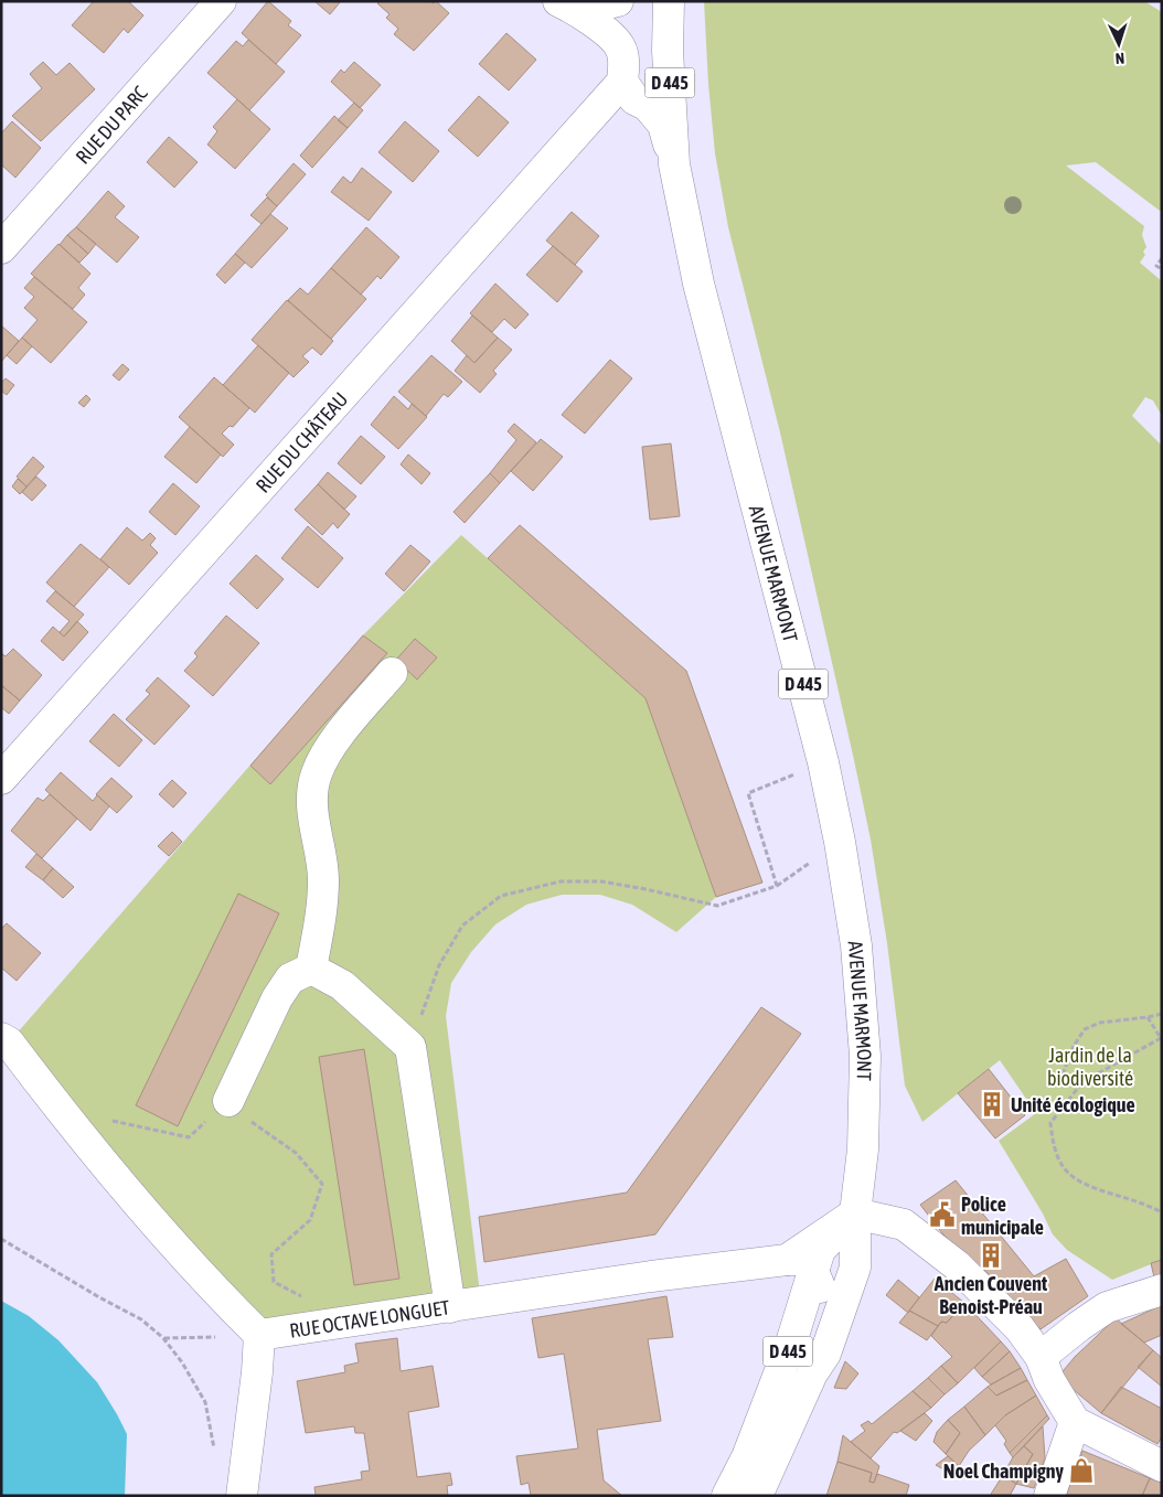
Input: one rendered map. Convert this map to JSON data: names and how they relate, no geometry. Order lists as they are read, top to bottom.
{
  "streets": {
    "street": [
      "D 445",
      "RUE DU PARC",
      "RUE DU CHÂTEAU",
      "AVENUE MARMONT",
      "RUE OCTAVE LONGUET"
    ]
  },
  "crossings": [
    ["D 445", "AVENUE MARMONT"],
    ["D 445", "RUE OCTAVE LONGUET"]
  ],
  "parks": ["Jardin de la biodiversité"],
  "places": {
    "building": ["Unité écologique", "Ancien Couvent Benoist-Préau"],
    "public building": ["Police municipale"],
    "shop": ["Noel Champigny"]
  },
  "north": "bottom"
}
